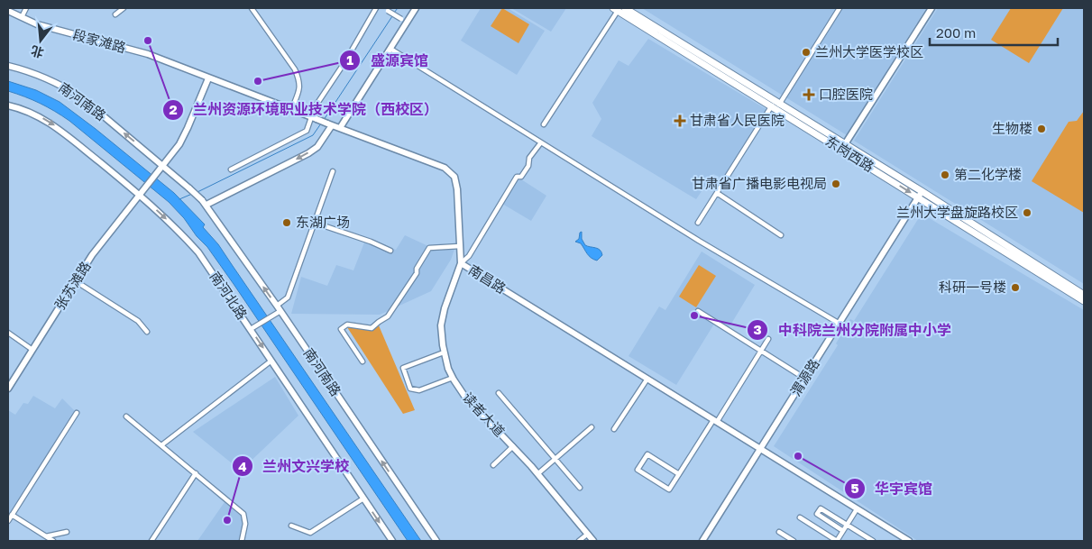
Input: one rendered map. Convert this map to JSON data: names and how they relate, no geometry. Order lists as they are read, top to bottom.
{
  "streets": {
    "main road": ["东岗西路"],
    "street": [
      "段家滩路",
      "南河南路",
      "南昌路",
      "张苏滩路",
      "南河北路",
      "渭源路",
      "读者大道"
    ]
  },
  "crossings": [
    ["段家滩路", "南昌路"],
    ["南河南路", "张苏滩路"],
    ["东岗西路", "渭源路"],
    ["南昌路", "渭源路"],
    ["南昌路", "读者大道"],
    ["张苏滩路", "南河北路"]
  ],
  "one_way": ["南河南路", "南河北路"],
  "places": {
    "other": [
      "兰州资源环境职业技术学院（西校区）",
      "兰州大学医学校区",
      "盛源宾馆",
      "生物楼",
      "第二化学楼",
      "甘肃省广播电影电视局",
      "兰州大学盘旋路校区",
      "东湖广场",
      "科研一号楼",
      "中科院兰州分院附属中小学",
      "华宇宾馆",
      "兰州文兴学校"
    ],
    "health": ["口腔医院", "甘肃省人民医院"]
  },
  "scale_bar": "200 m",
  "north": "bottom"
}
